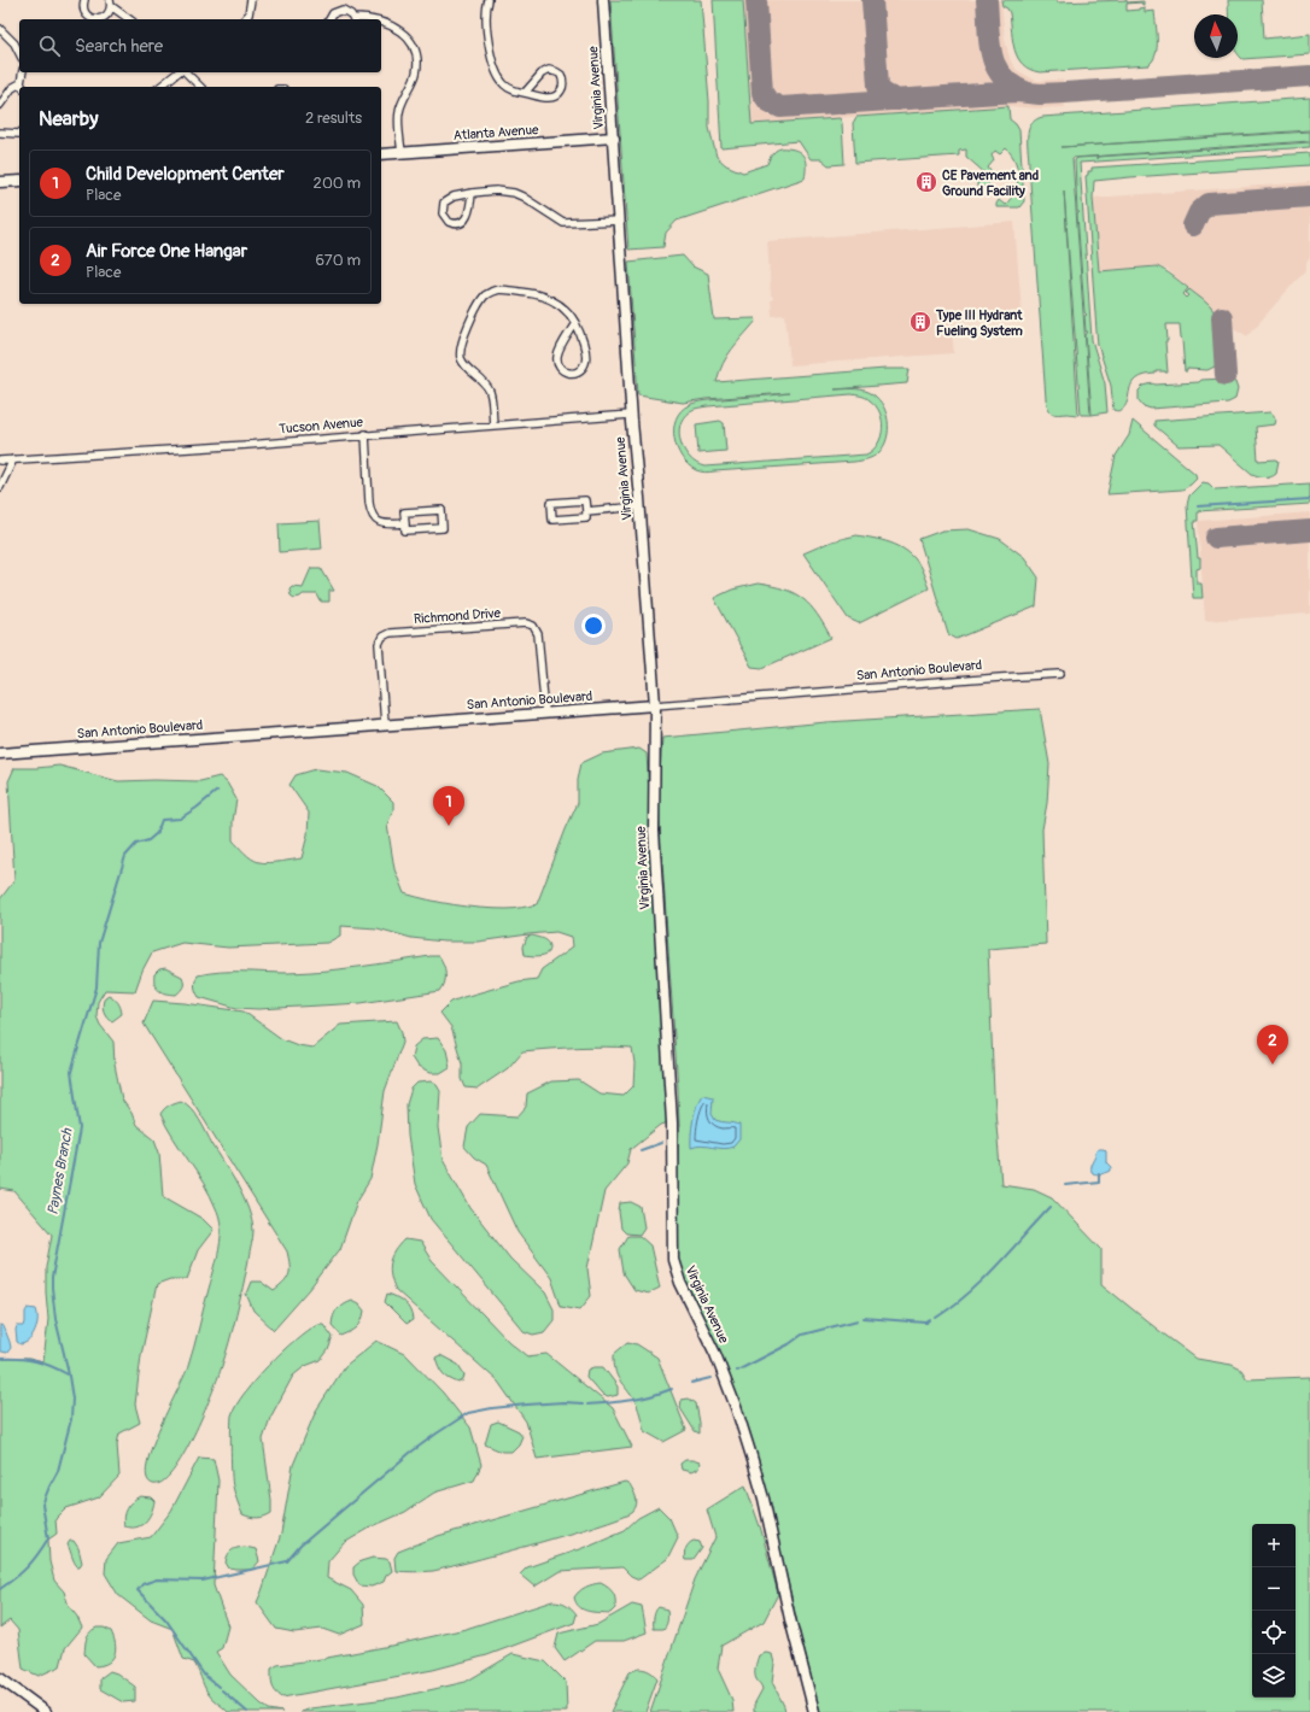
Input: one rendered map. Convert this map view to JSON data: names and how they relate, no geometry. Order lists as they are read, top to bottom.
{
  "streets": {
    "street": [
      "Virginia Avenue",
      "Atlanta Avenue",
      "Tucson Avenue",
      "Richmond Drive",
      "San Antonio Boulevard"
    ]
  },
  "crossings": [
    ["Virginia Avenue", "Atlanta Avenue"],
    ["Virginia Avenue", "Tucson Avenue"],
    ["Virginia Avenue", "San Antonio Boulevard"],
    ["Richmond Drive", "San Antonio Boulevard"]
  ],
  "water": ["Paynes Branch"],
  "places": {
    "building": ["CE Pavement and Ground Facility", "Type III Hydrant Fueling System"]
  },
  "north": "top",
  "page": {
    "search": "Search here",
    "heading": ["Nearby", "2 results"],
    "list": [
      {
        "mark": "1",
        "name": "Child Development Center",
        "note": "Place",
        "value": "200 m"
      },
      {
        "mark": "2",
        "name": "Air Force One Hangar",
        "note": "Place",
        "value": "670 m"
      }
    ],
    "pins": ["1", "2"],
    "map_buttons": ["+", "−"]
  }
}
